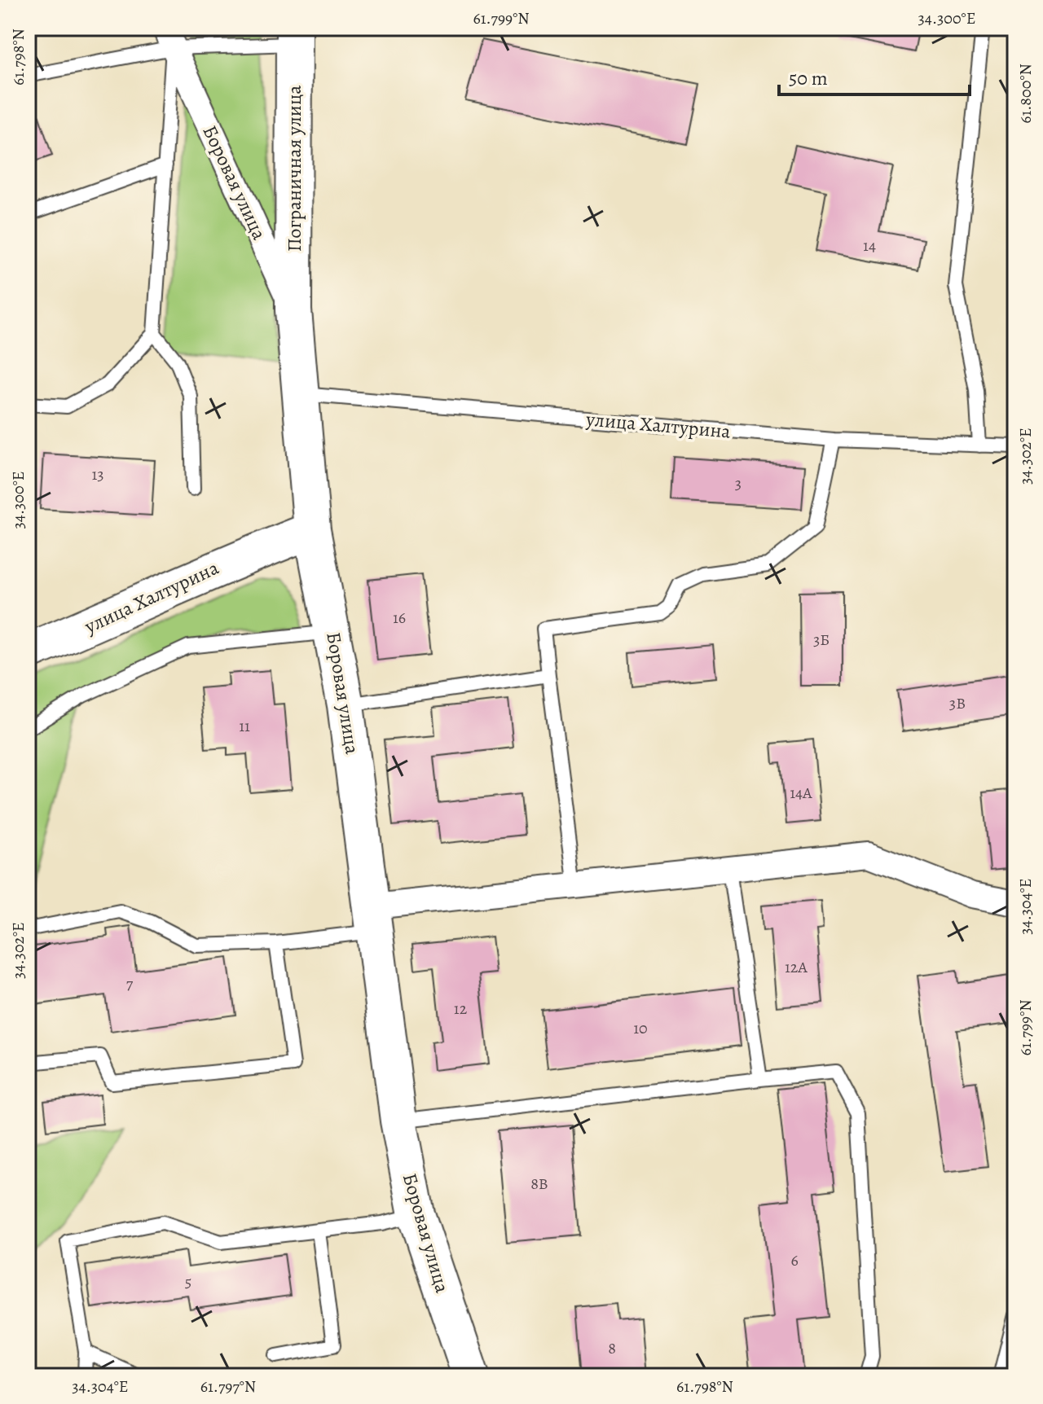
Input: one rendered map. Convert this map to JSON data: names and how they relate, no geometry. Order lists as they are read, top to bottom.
{
  "streets": {
    "main road": ["Пограничная улица", "Боровая улица", "улица Халтурина"]
  },
  "crossings": [
    ["Пограничная улица", "Боровая улица"],
    ["Боровая улица", "улица Халтурина"]
  ],
  "house_numbers": [
    "14",
    "13",
    "3",
    "16",
    "3Б",
    "3В",
    "11",
    "14А",
    "12А",
    "7",
    "12",
    "10",
    "8В",
    "6",
    "5",
    "8"
  ],
  "scale_bar": "50 m",
  "coordinates": [
    "61.799°N",
    "34.300°E",
    "61.798°N",
    "61.800°N",
    "34.302°E",
    "34.304°E",
    "61.797°N"
  ]
}
